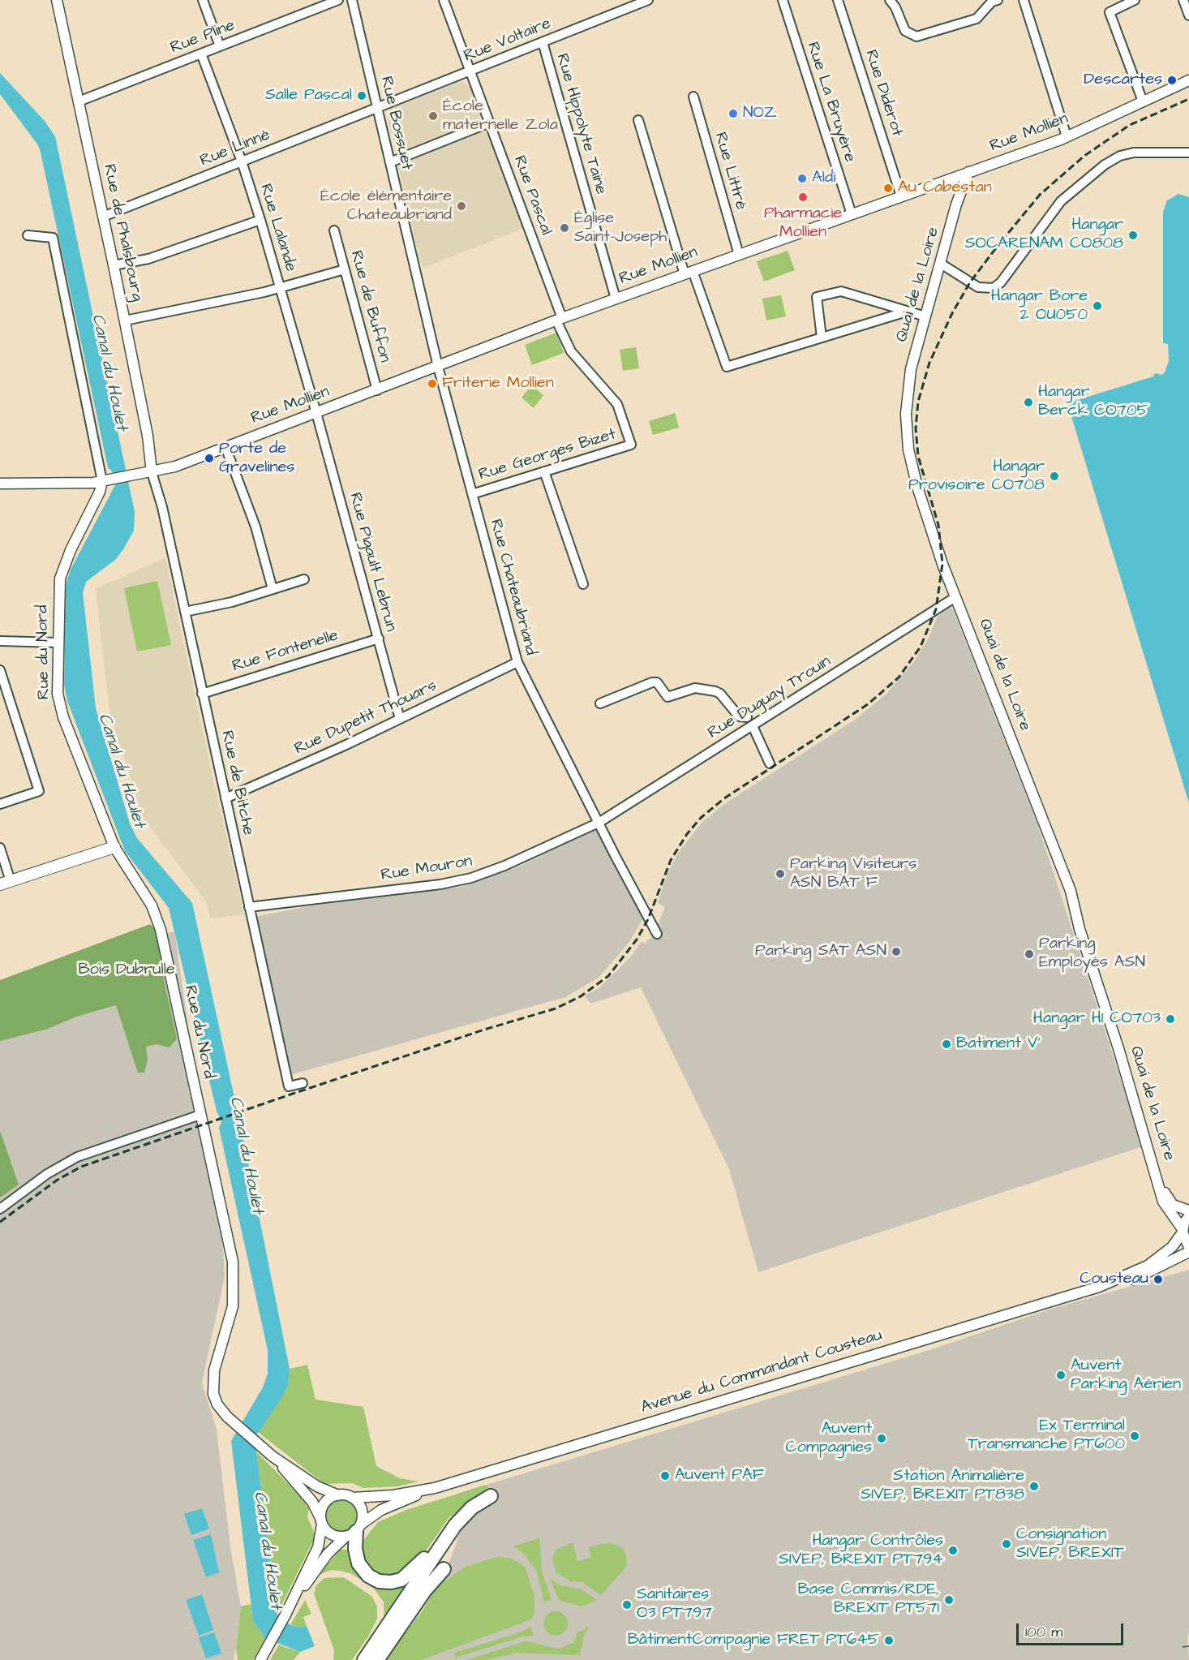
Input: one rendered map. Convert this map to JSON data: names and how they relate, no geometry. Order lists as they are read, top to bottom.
{
  "streets": {
    "street": [
      "Rue Pline",
      "Rue Voltaire",
      "Rue Diderot",
      "Rue La Bruyère",
      "Rue Bossuet",
      "Rue Hippolyte Taine",
      "Rue Mollien",
      "Rue Linné",
      "Rue Littré",
      "Rue Pascal",
      "Rue Lalande",
      "Rue de Phalsbourg",
      "Quai de la Loire",
      "Rue de Buffon",
      "Rue Georges Bizet",
      "Rue Pigault Lebrun",
      "Rue Chateaubriand",
      "Rue Fontenelle",
      "Rue du Nord",
      "Rue Duguay Trouin",
      "Rue Dupetit Thouars",
      "Rue de Bitche",
      "Rue Mouron",
      "Avenue du Commandant Cousteau"
    ]
  },
  "crossings": [
    ["Rue Pline", "Rue Lalande"],
    ["Rue Pline", "Rue de Phalsbourg"],
    ["Rue Voltaire", "Rue Bossuet"],
    ["Rue Voltaire", "Rue Hippolyte Taine"],
    ["Rue Voltaire", "Rue Linné"],
    ["Rue Voltaire", "Rue Pascal"],
    ["Rue Diderot", "Rue Mollien"],
    ["Rue La Bruyère", "Rue Mollien"],
    ["Rue Bossuet", "Rue Mollien"],
    ["Rue Bossuet", "Rue Linné"],
    ["Rue Bossuet", "Rue Chateaubriand"],
    ["Rue Hippolyte Taine", "Rue Mollien"],
    ["Rue Mollien", "Rue Littré"],
    ["Rue Mollien", "Rue Pascal"],
    ["Rue Mollien", "Rue Lalande"],
    ["Rue Mollien", "Rue de Phalsbourg"],
    ["Rue Mollien", "Quai de la Loire"],
    ["Rue Mollien", "Rue de Buffon"],
    ["Rue Mollien", "Rue Georges Bizet"],
    ["Rue Mollien", "Rue Pigault Lebrun"],
    ["Rue Mollien", "Rue Chateaubriand"],
    ["Rue Mollien", "Rue du Nord"],
    ["Rue Mollien", "Rue de Bitche"],
    ["Rue Linné", "Rue Lalande"],
    ["Rue Linné", "Rue de Phalsbourg"],
    ["Rue Pascal", "Rue Georges Bizet"],
    ["Rue Lalande", "Rue Pigault Lebrun"],
    ["Rue de Phalsbourg", "Rue de Bitche"],
    ["Quai de la Loire", "Rue Duguay Trouin"],
    ["Quai de la Loire", "Avenue du Commandant Cousteau"],
    ["Rue Georges Bizet", "Rue Chateaubriand"],
    ["Rue Pigault Lebrun", "Rue Fontenelle"],
    ["Rue Pigault Lebrun", "Rue Dupetit Thouars"],
    ["Rue Chateaubriand", "Rue Duguay Trouin"],
    ["Rue Chateaubriand", "Rue Dupetit Thouars"],
    ["Rue Chateaubriand", "Rue Mouron"],
    ["Rue Fontenelle", "Rue de Bitche"],
    ["Rue du Nord", "Avenue du Commandant Cousteau"],
    ["Rue Duguay Trouin", "Rue Mouron"],
    ["Rue Dupetit Thouars", "Rue de Bitche"],
    ["Rue de Bitche", "Rue Mouron"]
  ],
  "water": ["Canal du Houlet"],
  "parks": ["Bois Dubrulle"],
  "places": [
    "Descartes",
    "Salle Pascal",
    "NOZ",
    "École maternelle Zola",
    "Aldi",
    "Au Cabestan",
    "Pharmacie Mollien",
    "École élémentaire Chateaubriand",
    "Église Saint-Joseph",
    "Hangar SOCARENAM CO808",
    "Hangar Bore 2 OU050",
    "Friterie Mollien",
    "Hangar Berck CO705",
    "Porte de Gravelines",
    "Hangar Provisoire CO708",
    "Parking Visiteurs ASN BAT F",
    "Parking SAT ASN",
    "Parking Employés ASN",
    "Hangar H1 CO703",
    "Batiment V'",
    "Cousteau",
    "Auvent Parking Aérien",
    "Ex Terminal Transmanche PT600",
    "Auvent Compagnies",
    "Auvent PAF",
    "Station Animalière SIVEP, BREXIT PT838",
    "Consignation SIVEP, BREXIT",
    "Hangar Contrôles SIVEP, BREXIT PT794",
    "Base Commis/RDE, BREXIT PT571",
    "Sanitaires O3 PT797",
    "BâtimentCompagnie FRET PT645"
  ],
  "scale_bar": "100 m"
}
